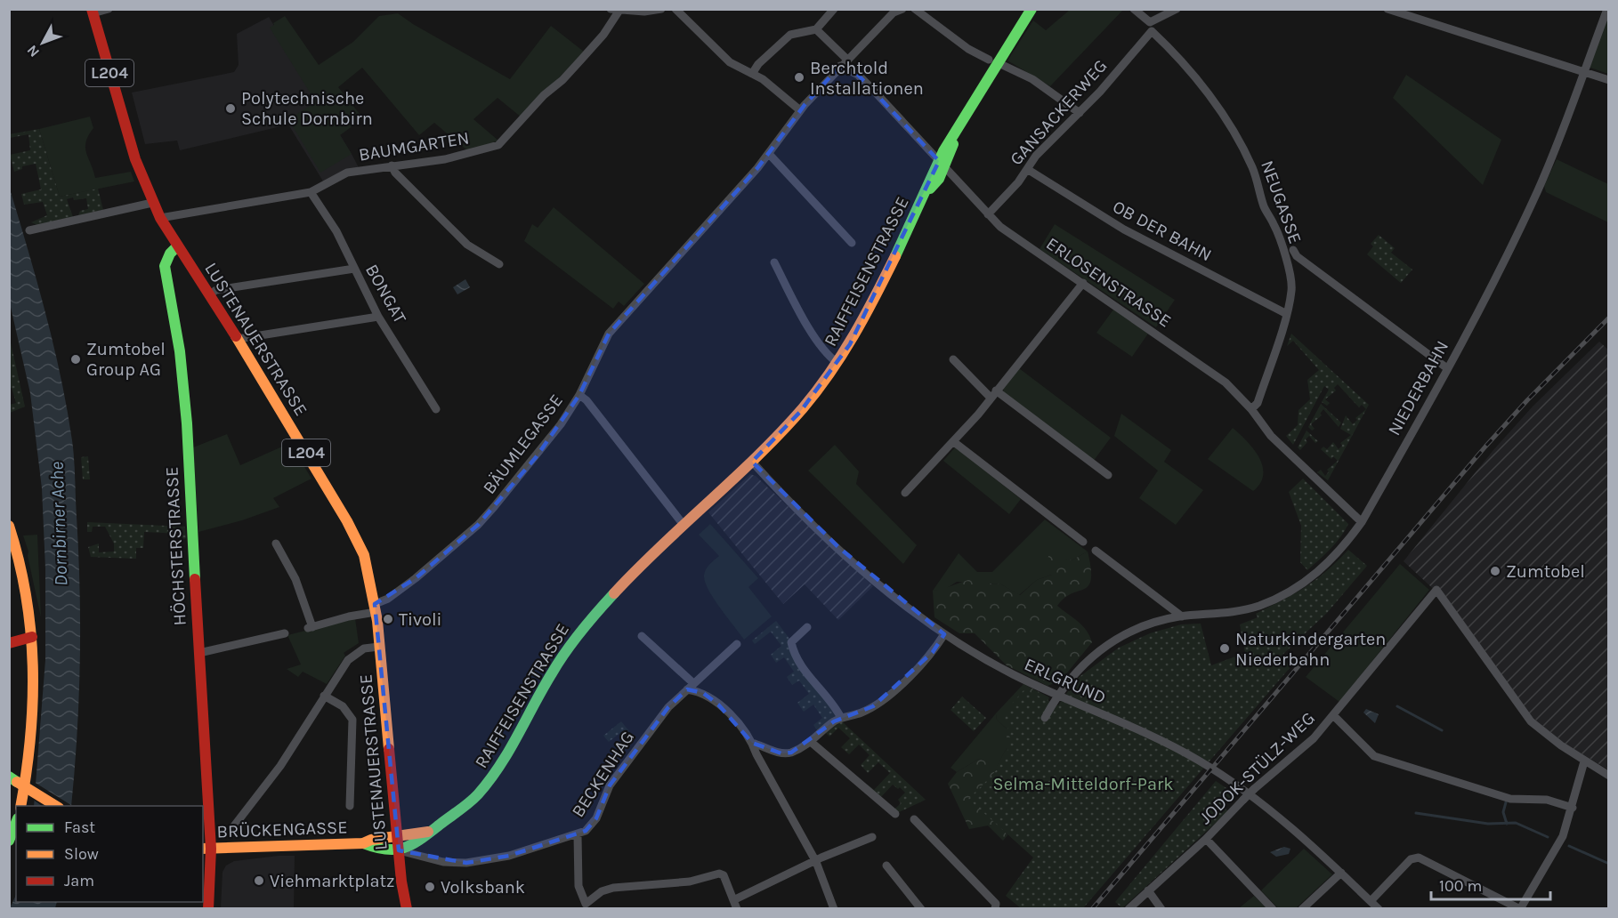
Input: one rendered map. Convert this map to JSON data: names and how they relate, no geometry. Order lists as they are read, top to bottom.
{
  "streets": {
    "street": [
      "L204",
      "GANSACKERWEG",
      "BAUMGARTEN",
      "NEUGASSE",
      "OB DER BAHN",
      "RAIFFEISENSTRASSE",
      "ERLOSENSTRASSE",
      "BONGAT",
      "LUSTENAUERSTRASSE",
      "NIEDERBAHN",
      "BÄUMLEGASSE",
      "HÖCHSTERSTRASSE",
      "ERLGRUND",
      "JODOK-STÜLZ-WEG",
      "BECKENHAG",
      "BRÜCKENGASSE"
    ]
  },
  "crossings": [
    ["GANSACKERWEG", "NEUGASSE"],
    ["GANSACKERWEG", "OB DER BAHN"],
    ["GANSACKERWEG", "ERLOSENSTRASSE"],
    ["BAUMGARTEN", "BONGAT"],
    ["BAUMGARTEN", "LUSTENAUERSTRASSE"],
    ["NEUGASSE", "OB DER BAHN"],
    ["NEUGASSE", "ERLOSENSTRASSE"],
    ["RAIFFEISENSTRASSE", "ERLOSENSTRASSE"],
    ["RAIFFEISENSTRASSE", "LUSTENAUERSTRASSE"],
    ["RAIFFEISENSTRASSE", "ERLGRUND"],
    ["RAIFFEISENSTRASSE", "BECKENHAG"],
    ["RAIFFEISENSTRASSE", "BRÜCKENGASSE"],
    ["ERLOSENSTRASSE", "NIEDERBAHN"],
    ["ERLOSENSTRASSE", "BÄUMLEGASSE"],
    ["LUSTENAUERSTRASSE", "BÄUMLEGASSE"],
    ["LUSTENAUERSTRASSE", "HÖCHSTERSTRASSE"],
    ["LUSTENAUERSTRASSE", "BECKENHAG"],
    ["LUSTENAUERSTRASSE", "BRÜCKENGASSE"],
    ["NIEDERBAHN", "ERLGRUND"],
    ["HÖCHSTERSTRASSE", "BRÜCKENGASSE"],
    ["BECKENHAG", "BRÜCKENGASSE"]
  ],
  "water": ["Dornbirner Ache"],
  "parks": ["Selma-Mitteldorf-Park"],
  "places": [
    "Berchtold Installationen",
    "Polytechnische Schule Dornbirn",
    "Zumtobel Group AG",
    "Zumtobel",
    "Tivoli",
    "Naturkindergarten Niederbahn",
    "Viehmarktplatz",
    "Volksbank"
  ],
  "legend": ["Fast", "Slow", "Jam"],
  "scale_bar": "100 m",
  "north": "bottom left"
}
